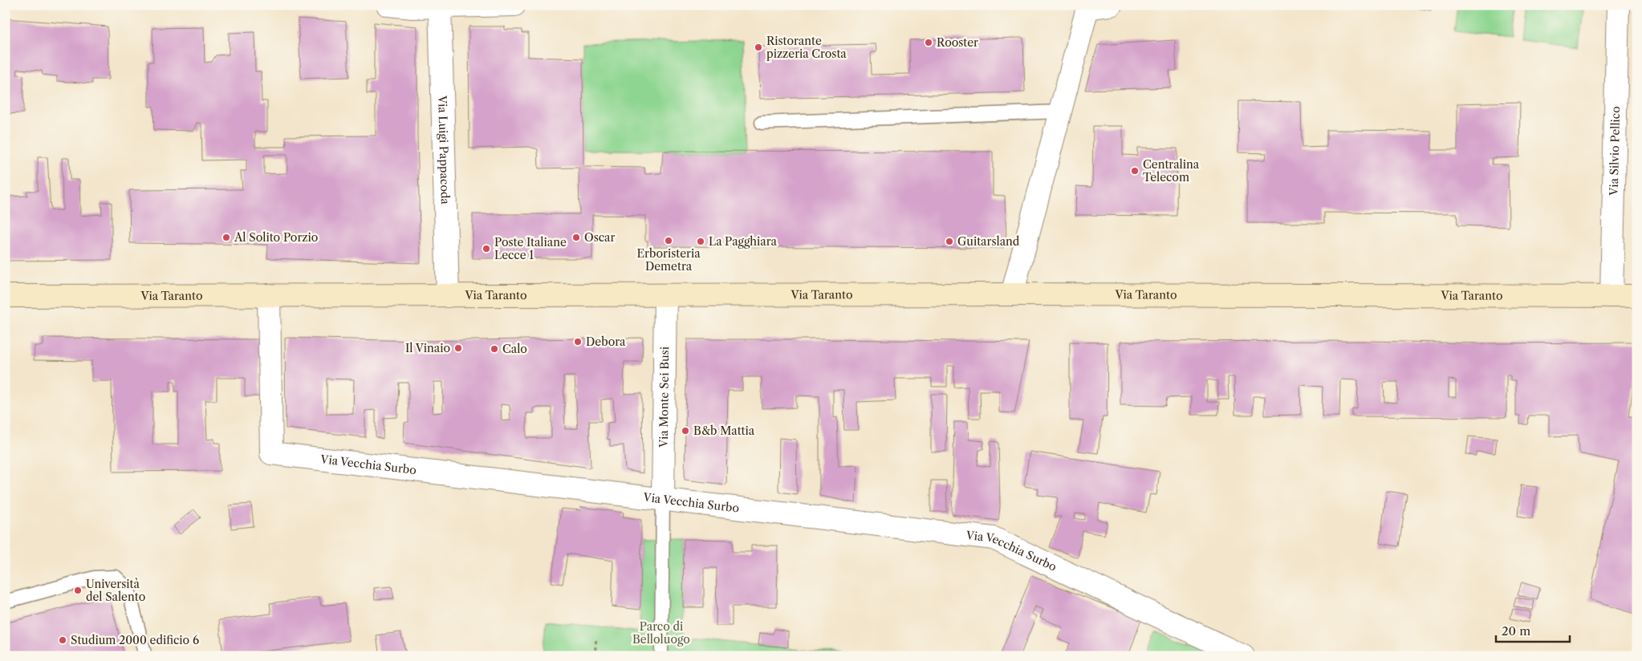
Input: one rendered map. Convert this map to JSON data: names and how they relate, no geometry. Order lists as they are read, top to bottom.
{
  "streets": {
    "main road": ["Via Taranto"],
    "street": [
      "Via Silvio Pellico",
      "Via Luigi Pappacoda",
      "Via Monte Sei Busi",
      "Via Vecchia Surbo"
    ]
  },
  "crossings": [
    ["Via Silvio Pellico", "Via Taranto"],
    ["Via Luigi Pappacoda", "Via Taranto"],
    ["Via Taranto", "Via Monte Sei Busi"],
    ["Via Taranto", "Via Vecchia Surbo"],
    ["Via Monte Sei Busi", "Via Vecchia Surbo"]
  ],
  "parks": ["Parco di Belloluogo"],
  "places": [
    "Rooster",
    "Ristorante pizzeria Crosta",
    "Centralina Telecom",
    "Al Solito Porzio",
    "Oscar",
    "Erboristeria Demetra",
    "La Pagghiara",
    "Guitarsland",
    "Poste Italiane Lecce 1",
    "Debora",
    "Il Vinaio",
    "Calo",
    "B&b Mattia",
    "Università del Salento",
    "Studium 2000 edificio 6"
  ],
  "scale_bar": "20 m"
}
